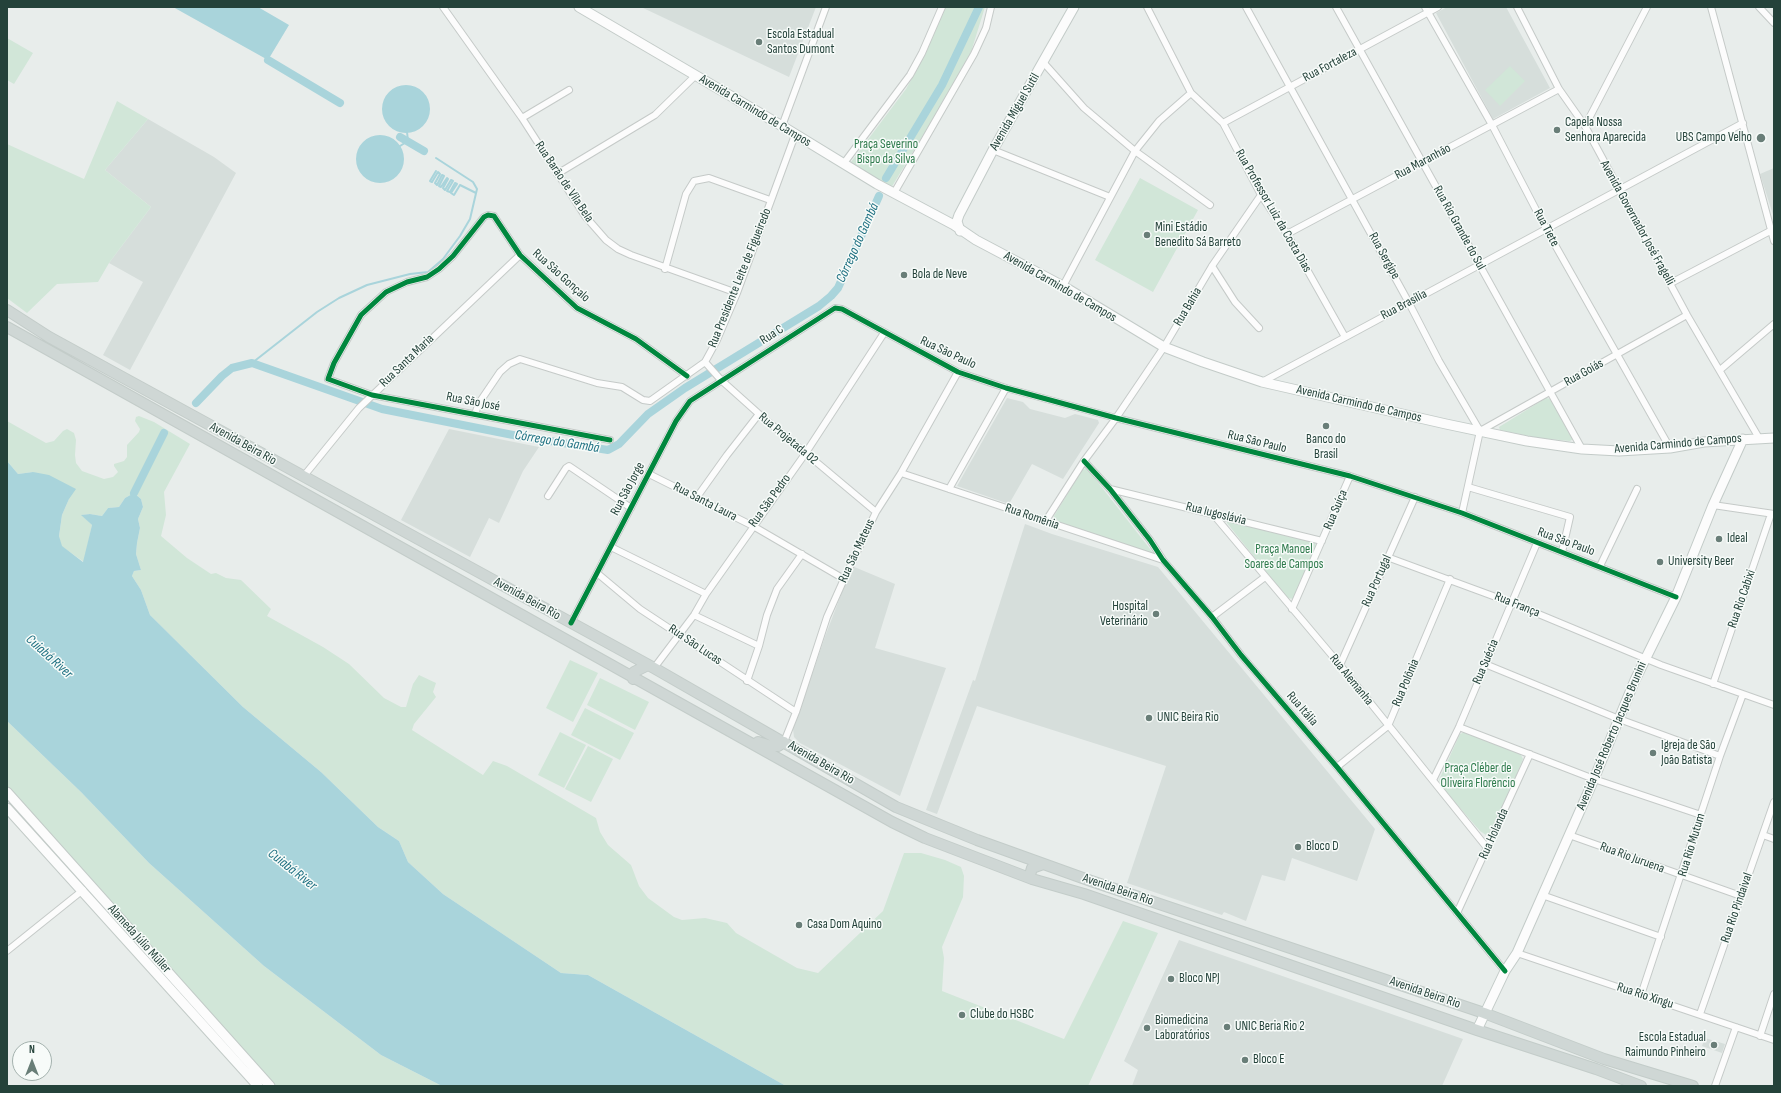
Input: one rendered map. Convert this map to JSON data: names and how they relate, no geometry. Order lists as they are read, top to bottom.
{
  "streets": {
    "main road": [
      "Avenida Carmindo de Campos",
      "Avenida Miguel Sutil",
      "Avenida Beira Rio",
      "Avenida José Roberto Jacques Brunini",
      "Alameda Júlio Müller"
    ],
    "street": [
      "Rua Fortaleza",
      "Rua Maranhão",
      "Rua Barão de Vila Bela",
      "Rua Professor Luiz da Costa Dias",
      "Avenida Governador José Fragelli",
      "Rua Rio Grande do Sul",
      "Rua Tiete",
      "Rua Sergipe",
      "Rua São Gonçalo",
      "Rua Presidente Leite de Figueiredo",
      "Rua Brasília",
      "Rua Bahia",
      "Rua C",
      "Rua São Paulo",
      "Rua Santa Maria",
      "Rua Goiás",
      "Rua São José",
      "Rua Projetada 02",
      "Rua São Jorge",
      "Rua São Pedro",
      "Rua Santa Laura",
      "Rua Suíça",
      "Rua Iugoslávia",
      "Rua Romênia",
      "Rua São Mateus",
      "Rua Portugal",
      "Rua Rio Cabixi",
      "Rua França",
      "Rua São Lucas",
      "Rua Suécia",
      "Rua Alemanha",
      "Rua Polônia",
      "Rua Itália",
      "Rua Holanda",
      "Rua Rio Mutum",
      "Rua Rio Juruena",
      "Rua Rio Pindaival",
      "Rua Rio Xingu"
    ]
  },
  "crossings": [
    ["Rua Fortaleza", "Rua Professor Luiz da Costa Dias"],
    ["Rua Fortaleza", "Rua Rio Grande do Sul"],
    ["Rua Fortaleza", "Rua Tiete"],
    ["Rua Fortaleza", "Rua Sergipe"],
    ["Avenida Carmindo de Campos", "Avenida Governador José Fragelli"],
    ["Avenida Carmindo de Campos", "Rua Rio Grande do Sul"],
    ["Avenida Carmindo de Campos", "Rua Tiete"],
    ["Avenida Carmindo de Campos", "Rua Sergipe"],
    ["Avenida Carmindo de Campos", "Rua Presidente Leite de Figueiredo"],
    ["Avenida Carmindo de Campos", "Rua Brasília"],
    ["Avenida Carmindo de Campos", "Rua Bahia"],
    ["Avenida Carmindo de Campos", "Rua Goiás"],
    ["Avenida Carmindo de Campos", "Avenida José Roberto Jacques Brunini"],
    ["Rua Maranhão", "Rua Professor Luiz da Costa Dias"],
    ["Rua Maranhão", "Avenida Governador José Fragelli"],
    ["Rua Maranhão", "Rua Rio Grande do Sul"],
    ["Rua Maranhão", "Rua Tiete"],
    ["Rua Maranhão", "Rua Sergipe"],
    ["Rua Barão de Vila Bela", "Rua Presidente Leite de Figueiredo"],
    ["Rua Professor Luiz da Costa Dias", "Rua Brasília"],
    ["Rua Professor Luiz da Costa Dias", "Rua Bahia"],
    ["Avenida Governador José Fragelli", "Rua Brasília"],
    ["Avenida Governador José Fragelli", "Rua Goiás"],
    ["Rua Rio Grande do Sul", "Rua Brasília"],
    ["Rua Rio Grande do Sul", "Rua Goiás"],
    ["Rua Tiete", "Rua Brasília"],
    ["Rua Tiete", "Rua Goiás"],
    ["Rua Sergipe", "Rua Brasília"],
    ["Rua Sergipe", "Rua Goiás"],
    ["Rua São Gonçalo", "Rua Presidente Leite de Figueiredo"],
    ["Rua São Gonçalo", "Rua Santa Maria"],
    ["Rua São Gonçalo", "Rua São José"],
    ["Rua Presidente Leite de Figueiredo", "Rua São José"],
    ["Rua Presidente Leite de Figueiredo", "Rua Projetada 02"],
    ["Rua Bahia", "Rua São Paulo"],
    ["Rua C", "Rua São Paulo"],
    ["Rua C", "Rua Projetada 02"],
    ["Rua C", "Rua São Jorge"],
    ["Rua São Paulo", "Rua São Pedro"],
    ["Rua São Paulo", "Rua Suíça"],
    ["Rua São Paulo", "Rua São Mateus"],
    ["Rua São Paulo", "Rua Portugal"],
    ["Rua São Paulo", "Rua Suécia"],
    ["Rua São Paulo", "Avenida José Roberto Jacques Brunini"],
    ["Rua Santa Maria", "Rua São José"],
    ["Rua Santa Maria", "Avenida Beira Rio"],
    ["Rua Projetada 02", "Rua São Jorge"],
    ["Rua Projetada 02", "Rua São Pedro"],
    ["Rua Projetada 02", "Rua São Mateus"],
    ["Avenida Beira Rio", "Rua São Jorge"],
    ["Avenida Beira Rio", "Rua São Pedro"],
    ["Avenida Beira Rio", "Rua São Mateus"],
    ["Avenida Beira Rio", "Avenida José Roberto Jacques Brunini"],
    ["Rua São Jorge", "Rua Santa Laura"],
    ["Rua São Jorge", "Rua São Lucas"],
    ["Rua São Pedro", "Rua Santa Laura"],
    ["Rua São Pedro", "Rua São Lucas"],
    ["Rua Santa Laura", "Rua São Mateus"],
    ["Rua Suíça", "Rua Iugoslávia"],
    ["Rua Suíça", "Rua Alemanha"],
    ["Rua Iugoslávia", "Rua Alemanha"],
    ["Rua Iugoslávia", "Rua Itália"],
    ["Rua Romênia", "Rua São Mateus"],
    ["Rua Romênia", "Rua Itália"],
    ["Rua São Mateus", "Rua São Lucas"],
    ["Rua Portugal", "Rua França"],
    ["Rua Portugal", "Rua Alemanha"],
    ["Rua Rio Cabixi", "Rua França"],
    ["Rua França", "Rua Suécia"],
    ["Rua França", "Rua Polônia"],
    ["Rua França", "Avenida José Roberto Jacques Brunini"],
    ["Rua França", "Rua Rio Mutum"],
    ["Rua Suécia", "Rua Alemanha"],
    ["Rua Alemanha", "Rua Polônia"],
    ["Rua Alemanha", "Rua Holanda"],
    ["Rua Polônia", "Rua Itália"],
    ["Rua Itália", "Avenida José Roberto Jacques Brunini"],
    ["Rua Itália", "Rua Holanda"],
    ["Avenida José Roberto Jacques Brunini", "Rua Rio Juruena"],
    ["Avenida José Roberto Jacques Brunini", "Rua Rio Xingu"],
    ["Rua Rio Mutum", "Rua Rio Juruena"],
    ["Rua Rio Mutum", "Rua Rio Xingu"],
    ["Rua Rio Juruena", "Rua Rio Pindaival"],
    ["Rua Rio Pindaival", "Rua Rio Xingu"]
  ],
  "water": ["Córrego do Gambá", "Cuiabá River"],
  "parks": ["Praça Severino Bispo da Silva", "Praça Manoel Soares de Campos", "Praça Cléber de Oliveira Florêncio"],
  "places": [
    "Escola Estadual Santos Dumont",
    "Capela Nossa Senhora Aparecida",
    "UBS Campo Velho",
    "Mini Estádio Benedito Sá Barreto",
    "Bola de Neve",
    "Banco do Brasil",
    "Ideal",
    "University Beer",
    "Hospital Veterinário",
    "UNIC Beira Rio",
    "Igreja de São João Batista",
    "Bloco D",
    "Casa Dom Aquino",
    "Bloco NPJ",
    "Clube do HSBC",
    "UNIC Beria Rio 2",
    "Biomedicina Laboratórios",
    "Escola Estadual Raimundo Pinheiro",
    "Bloco E"
  ],
  "north": "top"
}
